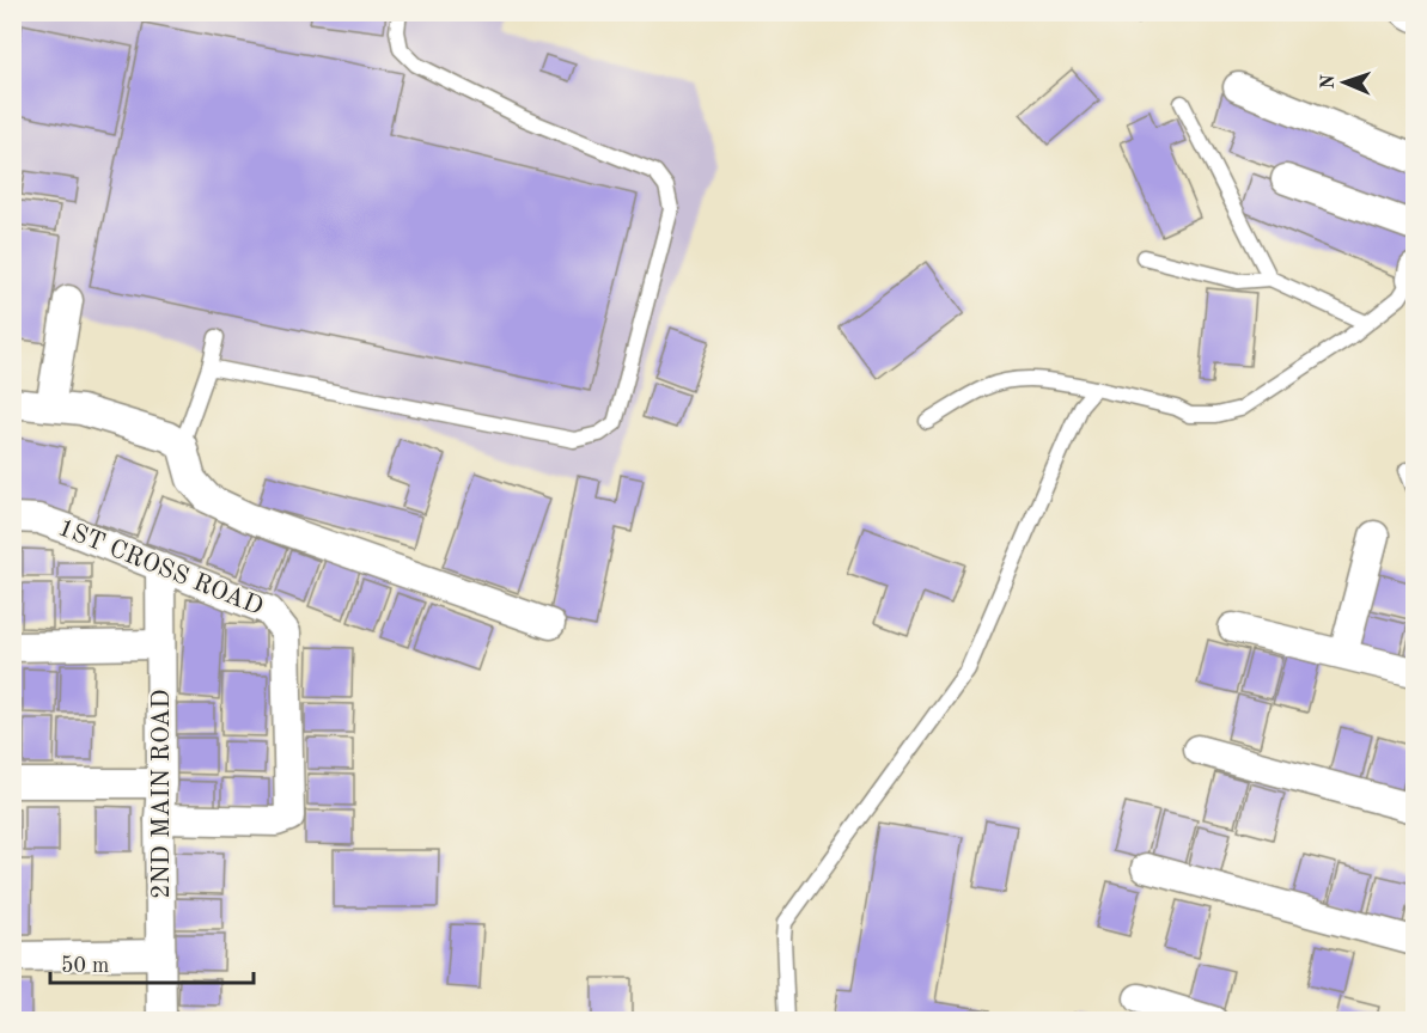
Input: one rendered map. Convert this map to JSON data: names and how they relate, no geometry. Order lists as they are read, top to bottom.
{
  "streets": {
    "street": ["1ST CROSS ROAD", "2ND MAIN ROAD"]
  },
  "crossings": [
    ["1ST CROSS ROAD", "2ND MAIN ROAD"]
  ],
  "scale_bar": "50 m",
  "north": "left"
}
